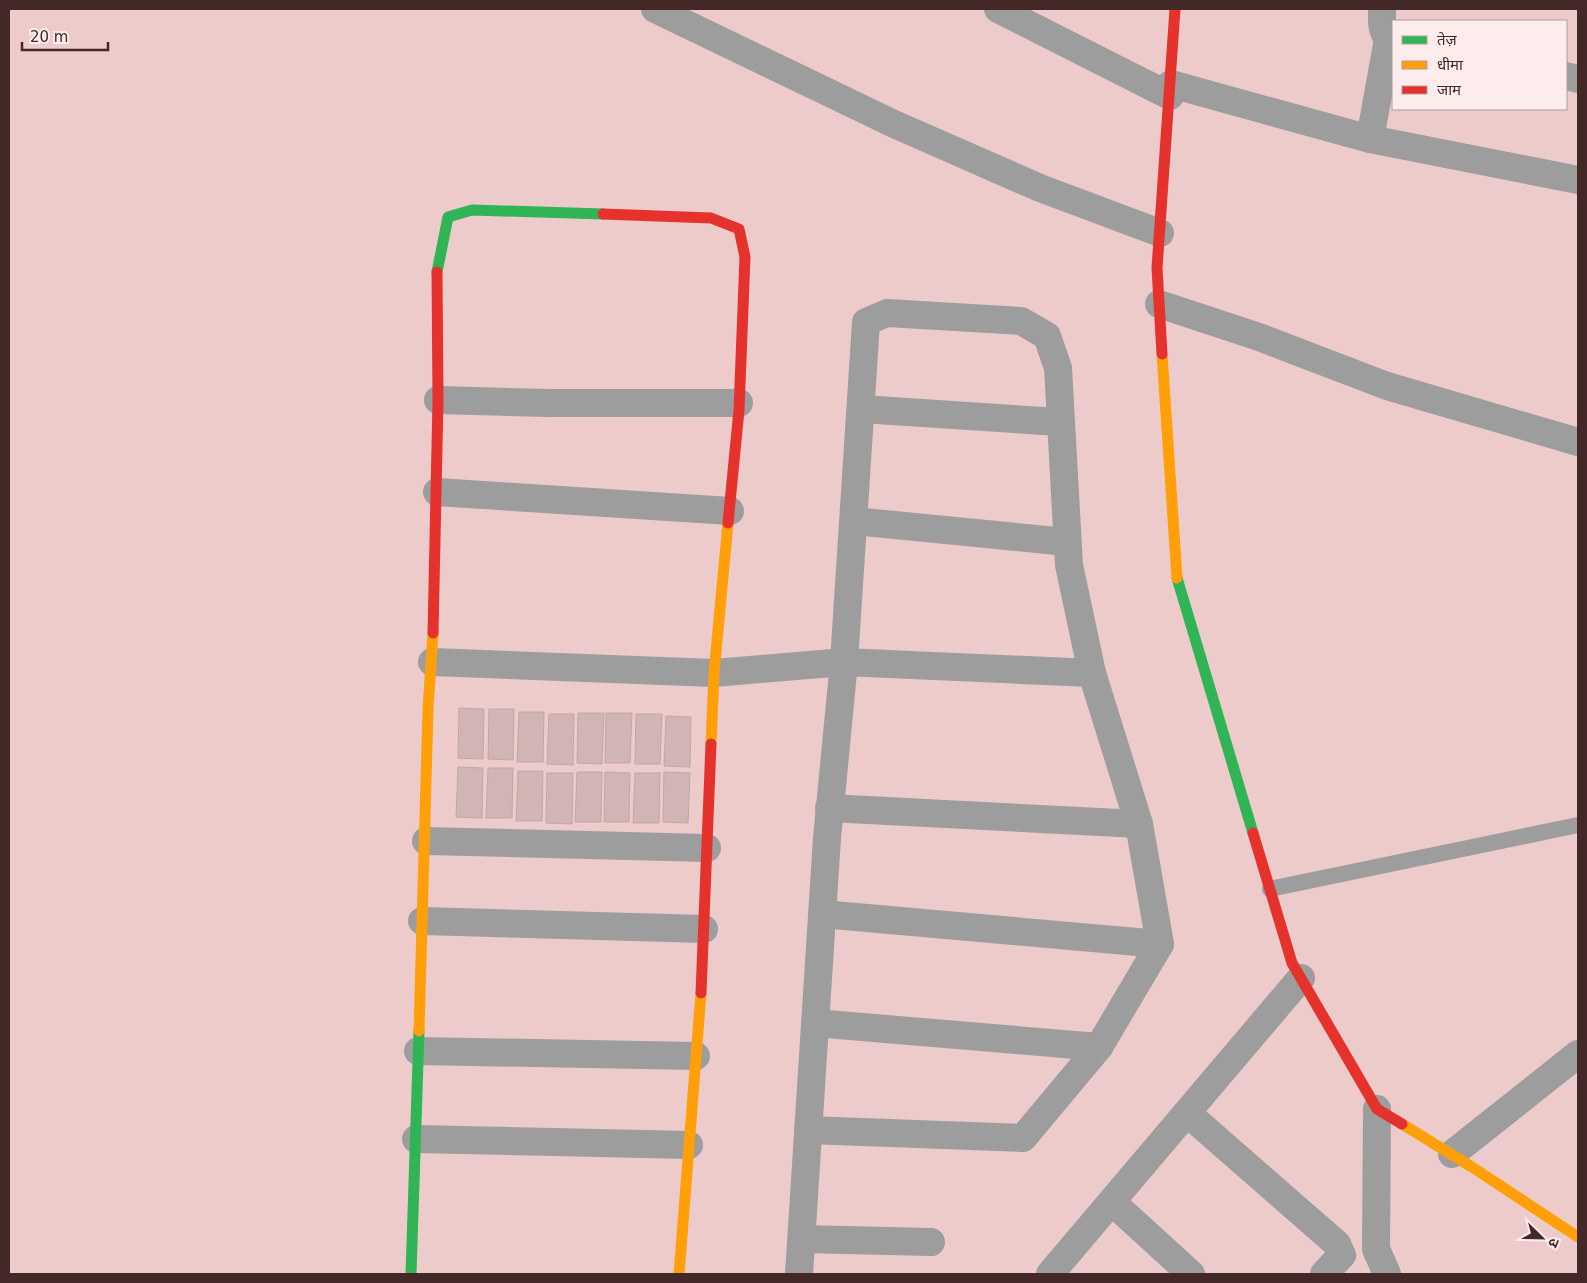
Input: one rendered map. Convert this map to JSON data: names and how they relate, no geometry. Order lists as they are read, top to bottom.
{
  "legend": ["तेज़", "धीमा", "जाम"],
  "scale_bar": "20 m",
  "north": "bottom right"
}
